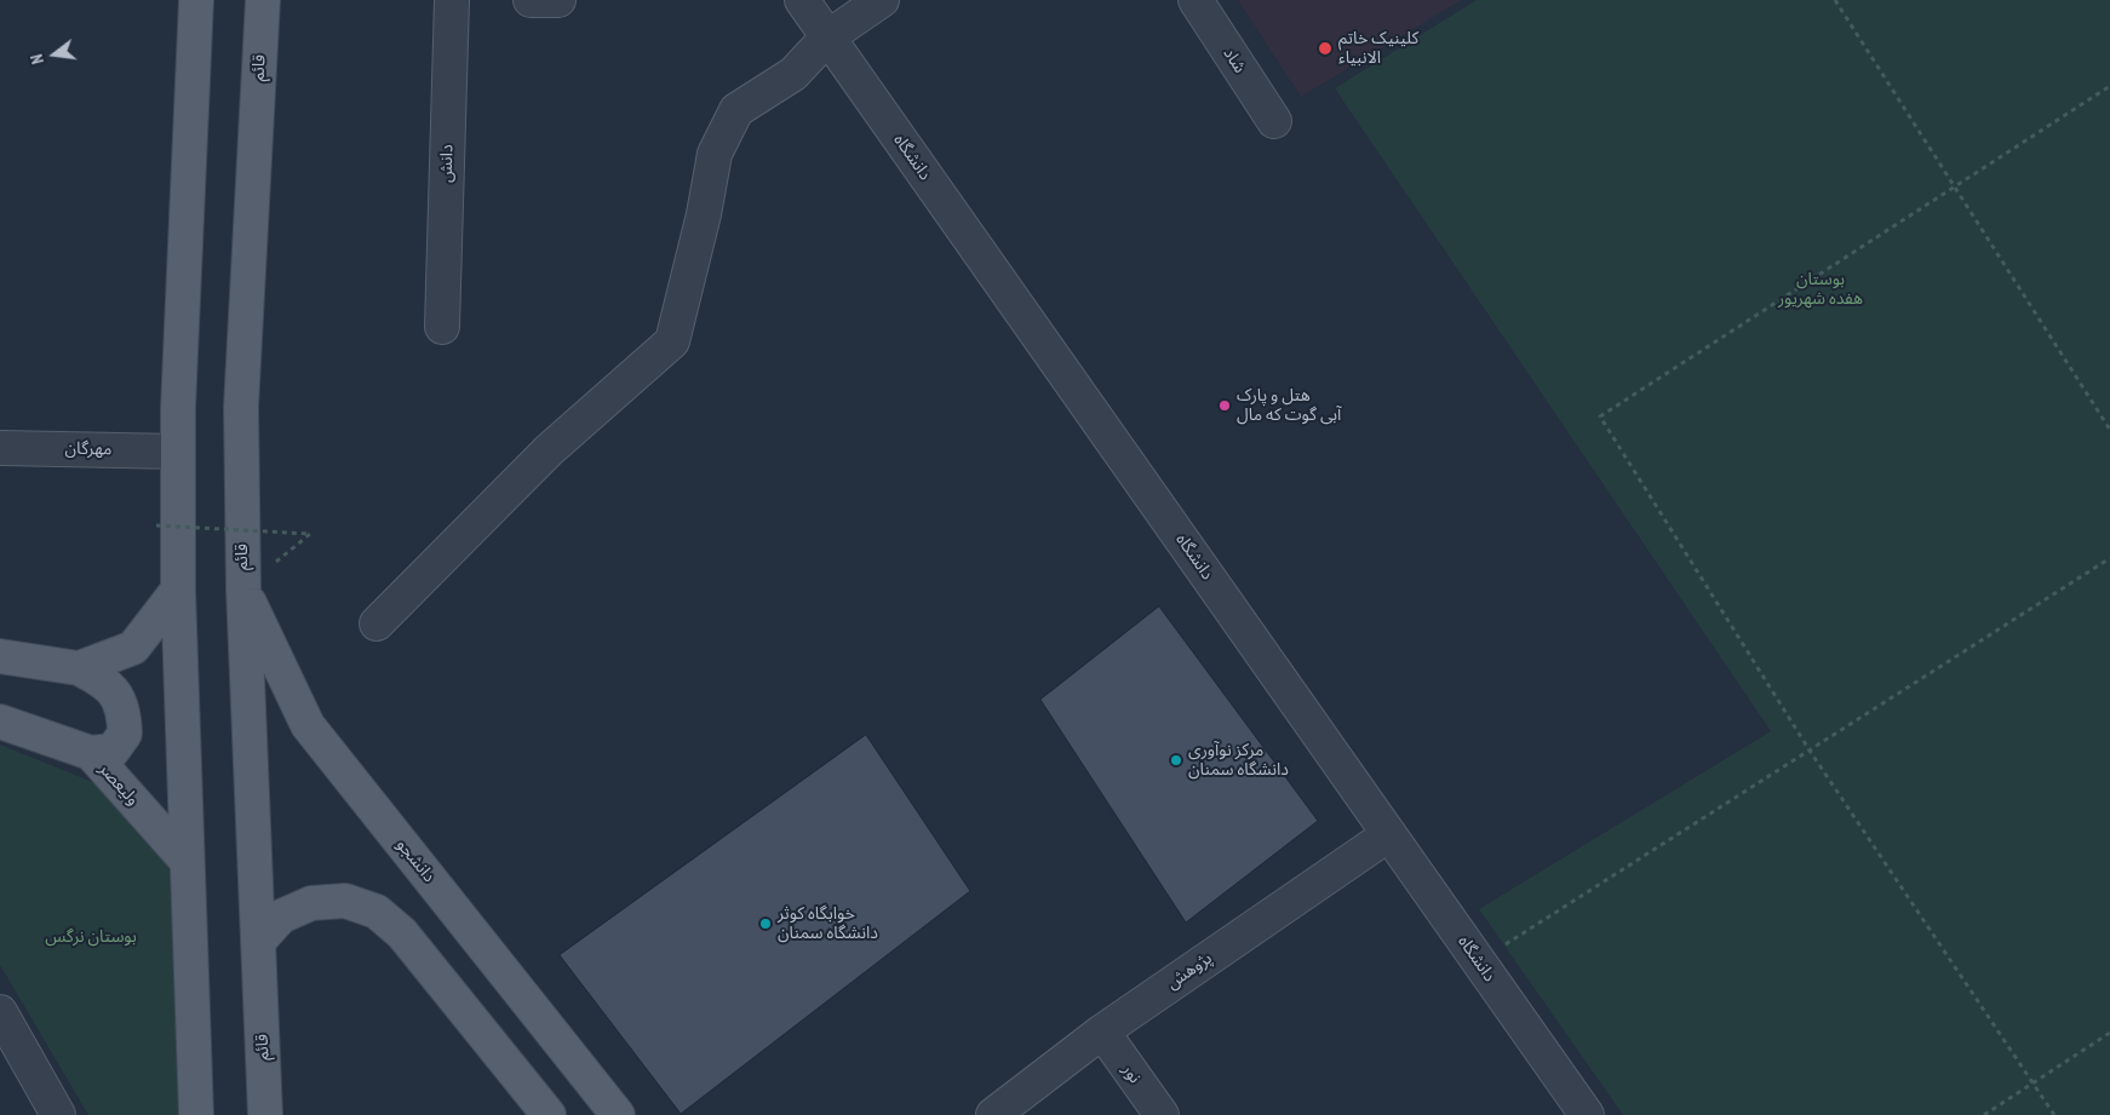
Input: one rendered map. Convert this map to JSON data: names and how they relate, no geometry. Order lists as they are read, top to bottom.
{
  "streets": {
    "main road": ["قائم", "ولیعصر", "دانشجو"],
    "street": [
      "شاد",
      "دانشگاه",
      "دانش",
      "مهرگان",
      "پژوهش",
      "نور"
    ]
  },
  "crossings": [
    ["قائم", "دانشجو"],
    ["دانشگاه", "پژوهش"],
    ["پژوهش", "نور"]
  ],
  "parks": ["بوستان هفده شهریور", "بوستان نرگس"],
  "places": [
    "کلینیک خاتم الانبیاء",
    "هتل و پارک آبی گوت که مال",
    "مرکز نوآوری دانشگاه سمنان",
    "خوابگاه کوثر دانشگاه سمنان"
  ],
  "north": "left"
}
